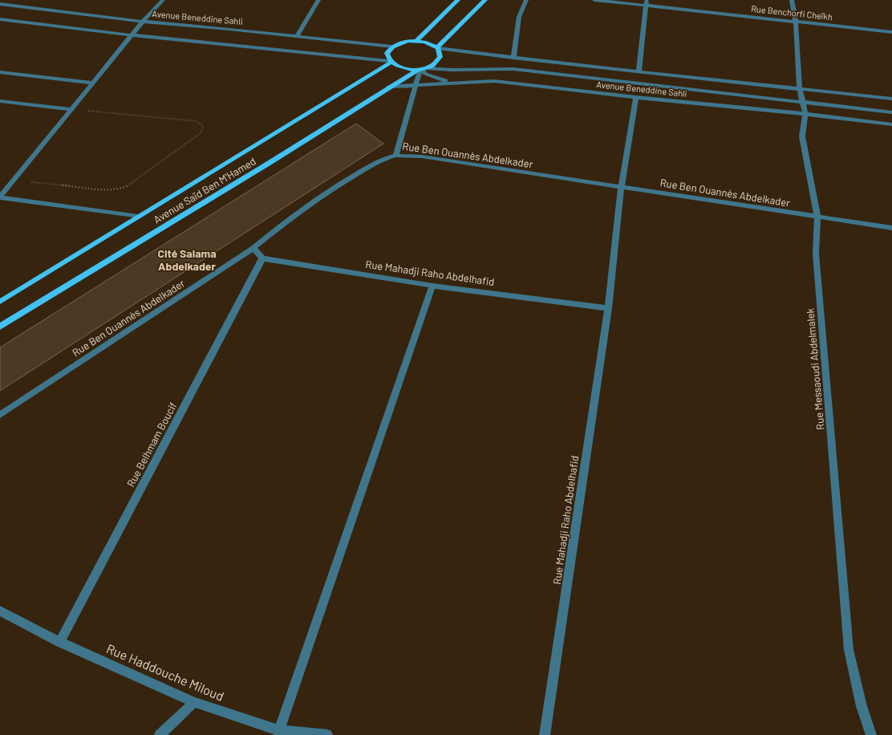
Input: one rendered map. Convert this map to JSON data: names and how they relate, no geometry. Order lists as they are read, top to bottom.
{
  "streets": {
    "main road": ["Avenue Saïd Ben M'Hamed"],
    "street": [
      "Rue Benchorfi Cheïkh",
      "Avenue Beneddine Sahli",
      "Rue Ben Ouannès Abdelkader",
      "Rue Mahadji Raho Abdelhafid",
      "Rue Messaoudi Abdelmalek",
      "Rue Belhmam Boucif",
      "Rue Haddouche Miloud"
    ]
  },
  "crossings": [
    ["Rue Benchorfi Cheïkh", "Rue Messaoudi Abdelmalek"],
    ["Avenue Beneddine Sahli", "Avenue Saïd Ben M'Hamed"],
    ["Avenue Beneddine Sahli", "Rue Mahadji Raho Abdelhafid"],
    ["Avenue Beneddine Sahli", "Rue Messaoudi Abdelmalek"],
    ["Rue Ben Ouannès Abdelkader", "Rue Mahadji Raho Abdelhafid"],
    ["Rue Ben Ouannès Abdelkader", "Rue Messaoudi Abdelmalek"],
    ["Rue Mahadji Raho Abdelhafid", "Rue Belhmam Boucif"],
    ["Rue Belhmam Boucif", "Rue Haddouche Miloud"]
  ],
  "districts": ["Cité Salama Abdelkader"]
}
